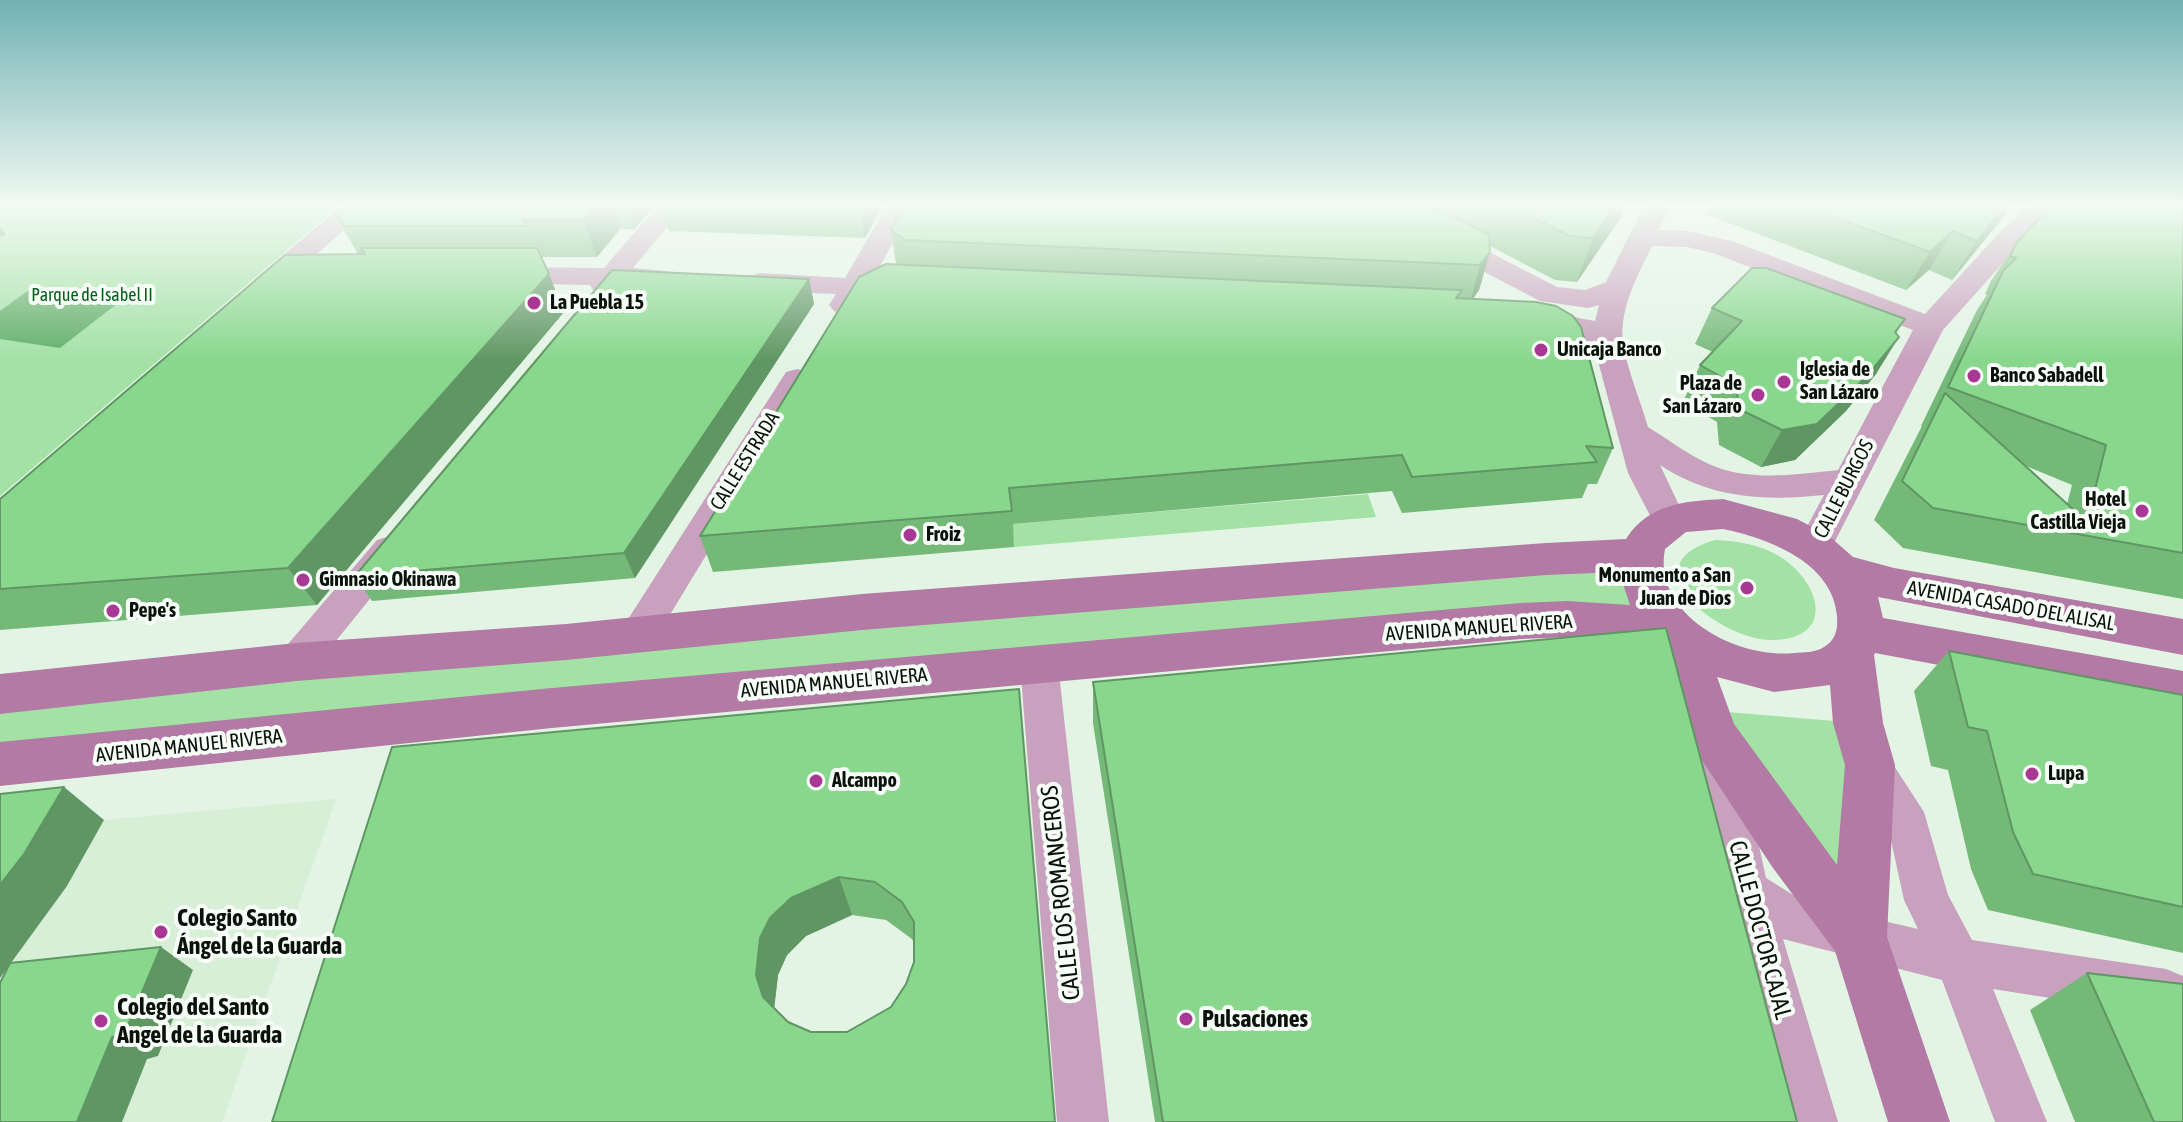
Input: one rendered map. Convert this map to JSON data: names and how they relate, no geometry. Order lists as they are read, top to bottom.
{
  "streets": {
    "main road": ["AVENIDA CASADO DEL ALISAL", "AVENIDA MANUEL RIVERA", "CALLE DOCTOR CAJAL"],
    "street": ["CALLE ESTRADA", "CALLE BURGOS", "CALLE LOS ROMANCEROS"]
  },
  "crossings": [
    ["CALLE BURGOS", "AVENIDA CASADO DEL ALISAL"],
    ["CALLE BURGOS", "AVENIDA MANUEL RIVERA"],
    ["CALLE BURGOS", "CALLE DOCTOR CAJAL"],
    ["AVENIDA CASADO DEL ALISAL", "AVENIDA MANUEL RIVERA"],
    ["AVENIDA CASADO DEL ALISAL", "CALLE DOCTOR CAJAL"],
    ["AVENIDA MANUEL RIVERA", "CALLE LOS ROMANCEROS"],
    ["AVENIDA MANUEL RIVERA", "CALLE DOCTOR CAJAL"]
  ],
  "parks": ["Parque de Isabel II"],
  "places": [
    "La Puebla 15",
    "Unicaja Banco",
    "Banco Sabadell",
    "Iglesia de San Lázaro",
    "Plaza de San Lázaro",
    "Hotel Castilla Vieja",
    "Froiz",
    "Gimnasio Okinawa",
    "Monumento a San Juan de Dios",
    "Pepe's",
    "Lupa",
    "Alcampo",
    "Colegio Santo Ángel de la Guarda",
    "Pulsaciones",
    "Colegio del Santo Angel de la Guarda"
  ]
}
